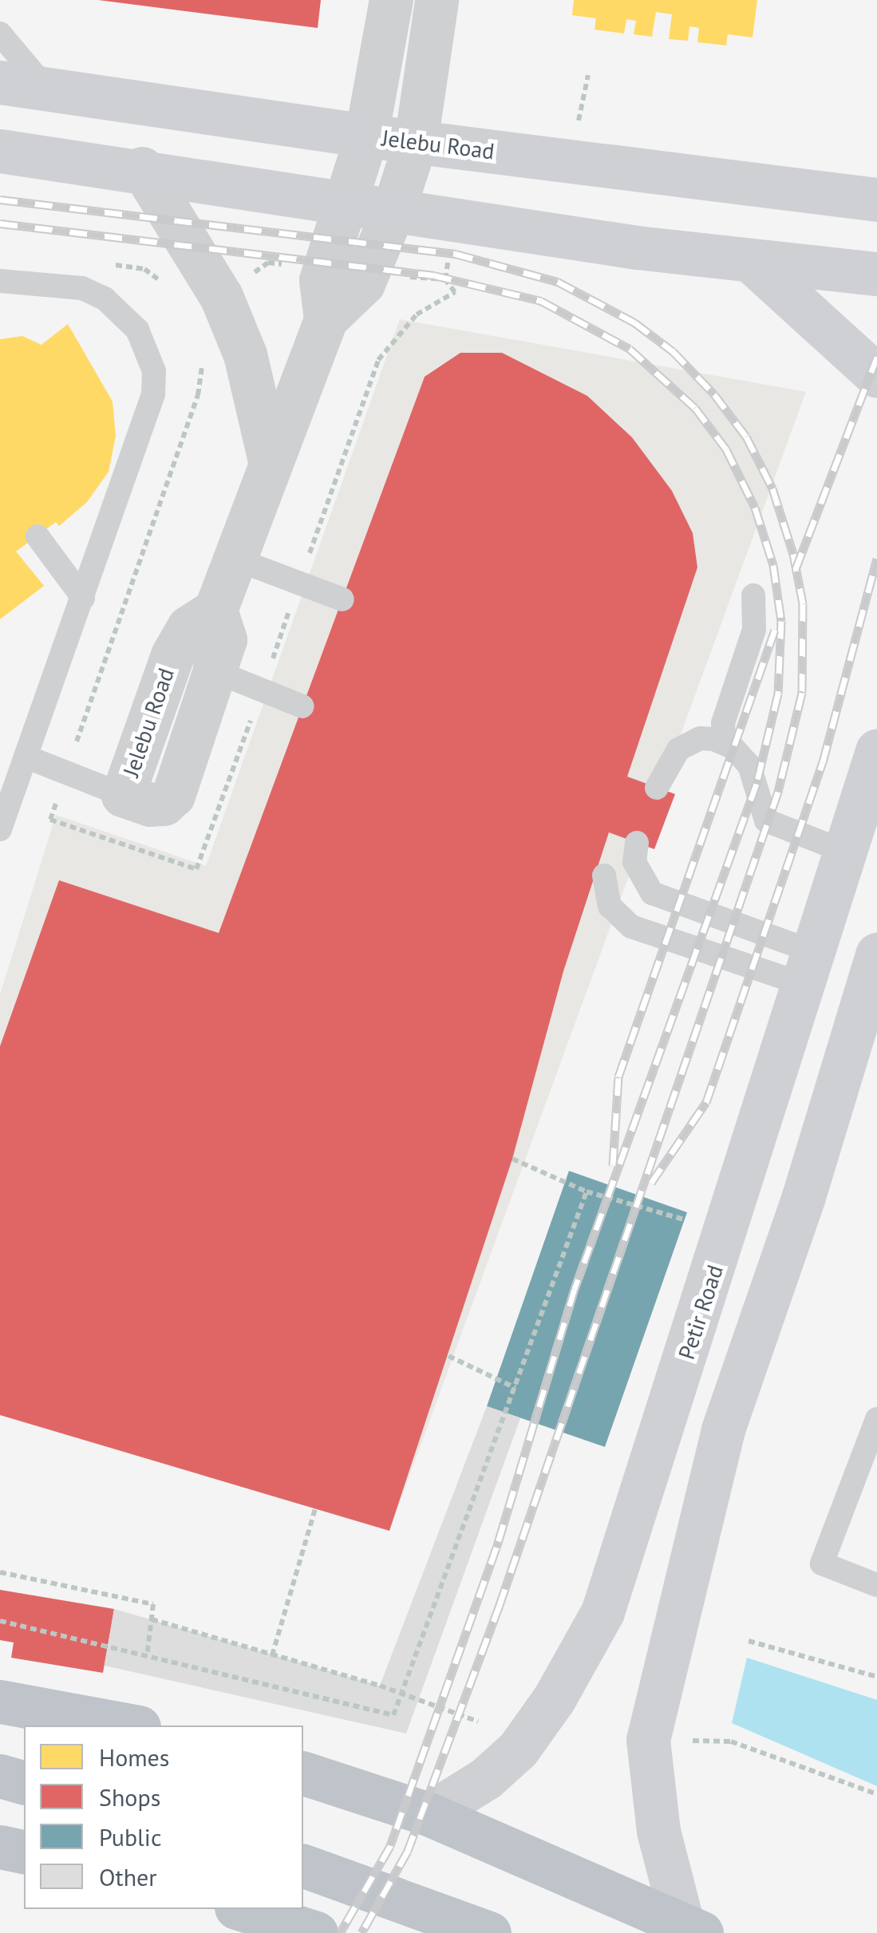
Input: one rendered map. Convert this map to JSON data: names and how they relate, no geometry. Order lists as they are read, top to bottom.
{
  "streets": {
    "main road": ["Jelebu Road", "Petir Road"]
  },
  "legend": [
    "Homes",
    "Shops",
    "Public",
    "Other"
  ]
}
